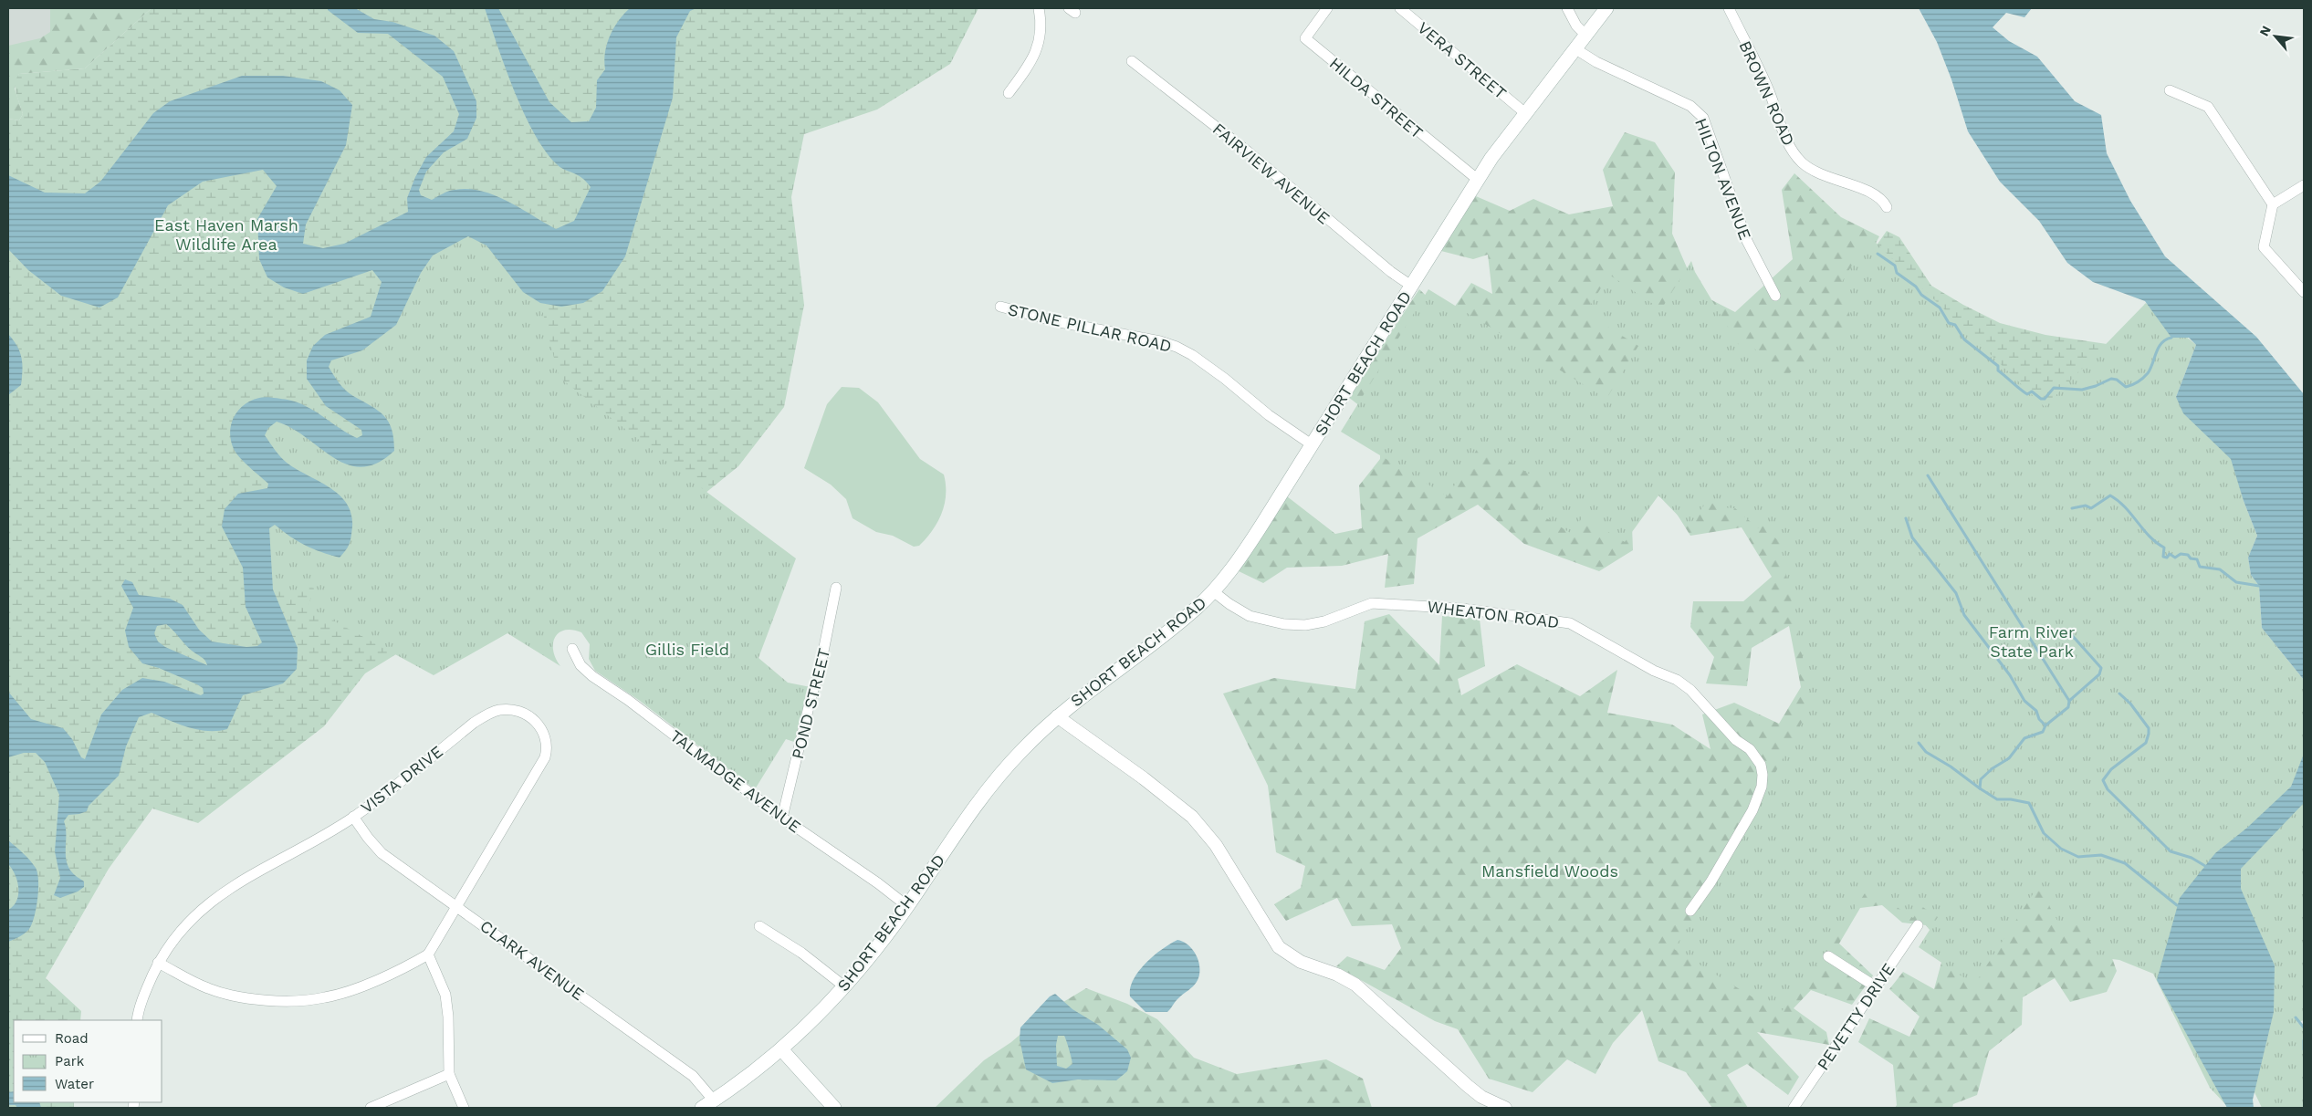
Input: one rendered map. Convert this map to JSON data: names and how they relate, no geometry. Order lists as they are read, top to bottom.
{
  "streets": {
    "main road": ["SHORT BEACH ROAD"],
    "street": [
      "VERA STREET",
      "BROWN ROAD",
      "HILDA STREET",
      "FAIRVIEW AVENUE",
      "HILTON AVENUE",
      "STONE PILLAR ROAD",
      "WHEATON ROAD",
      "POND STREET",
      "VISTA DRIVE",
      "TALMADGE AVENUE",
      "CLARK AVENUE",
      "PEVETTY DRIVE"
    ]
  },
  "crossings": [
    ["VERA STREET", "SHORT BEACH ROAD"],
    ["HILDA STREET", "SHORT BEACH ROAD"],
    ["FAIRVIEW AVENUE", "SHORT BEACH ROAD"],
    ["HILTON AVENUE", "SHORT BEACH ROAD"],
    ["STONE PILLAR ROAD", "SHORT BEACH ROAD"],
    ["SHORT BEACH ROAD", "WHEATON ROAD"],
    ["SHORT BEACH ROAD", "TALMADGE AVENUE"],
    ["SHORT BEACH ROAD", "CLARK AVENUE"],
    ["POND STREET", "TALMADGE AVENUE"],
    ["VISTA DRIVE", "CLARK AVENUE"]
  ],
  "parks": [
    "East Haven Marsh Wildlife Area",
    "Farm River State Park",
    "Gillis Field",
    "Mansfield Woods"
  ],
  "legend": ["Road", "Park", "Water"],
  "north": "top left"
}
